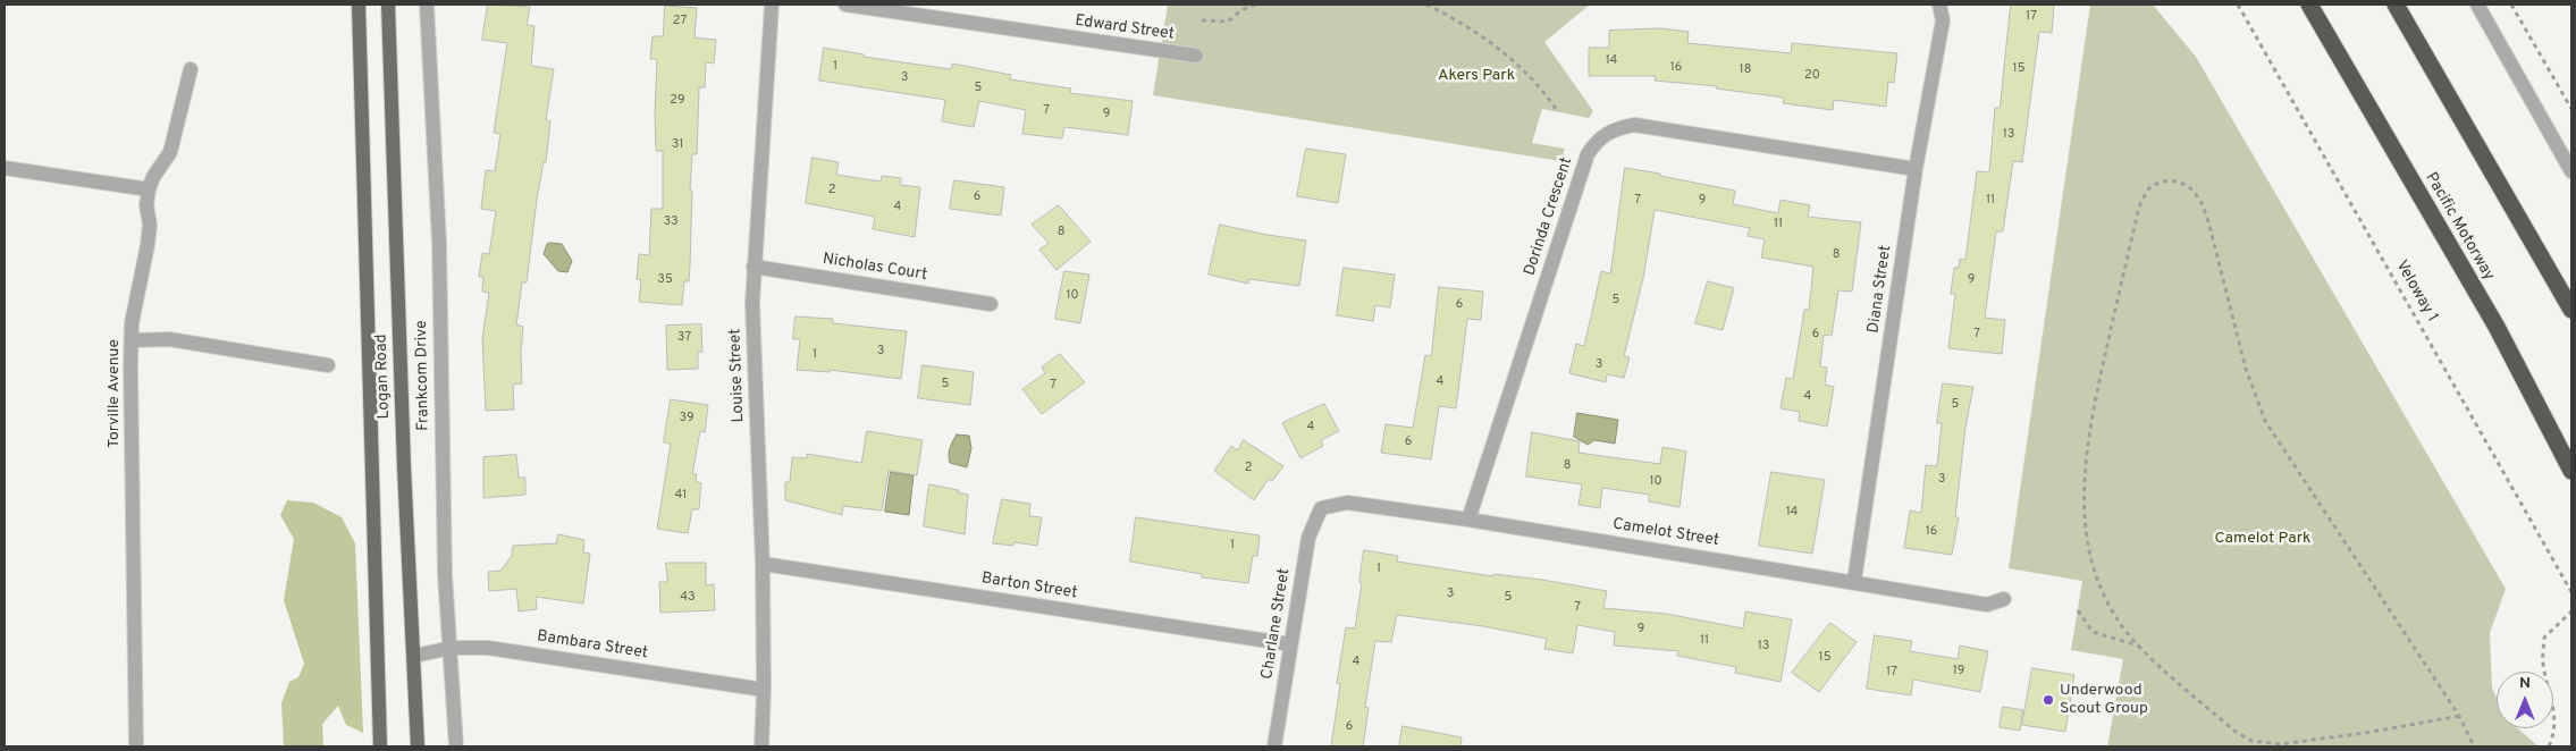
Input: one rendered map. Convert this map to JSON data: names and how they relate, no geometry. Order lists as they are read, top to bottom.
{
  "streets": {
    "highway": ["Pacific Motorway"],
    "main road": ["Logan Road"],
    "street": [
      "Edward Street",
      "Dorinda Crescent",
      "Nicholas Court",
      "Diana Street",
      "Frankcom Drive",
      "Louise Street",
      "Torville Avenue",
      "Camelot Street",
      "Barton Street",
      "Charlane Street",
      "Bambara Street"
    ],
    "path": ["Veloway 1"]
  },
  "crossings": [
    ["Dorinda Crescent", "Diana Street"],
    ["Dorinda Crescent", "Camelot Street"],
    ["Nicholas Court", "Louise Street"],
    ["Diana Street", "Camelot Street"],
    ["Frankcom Drive", "Bambara Street"],
    ["Louise Street", "Barton Street"],
    ["Louise Street", "Bambara Street"],
    ["Logan Road", "Bambara Street"],
    ["Camelot Street", "Charlane Street"],
    ["Barton Street", "Charlane Street"]
  ],
  "parks": ["Akers Park", "Camelot Park"],
  "places": ["Underwood Scout Group"],
  "house_numbers": [
    "17",
    "27",
    "14",
    "1",
    "16",
    "15",
    "18",
    "20",
    "3",
    "5",
    "29",
    "7",
    "9",
    "13",
    "31",
    "2",
    "6",
    "7",
    "9",
    "11",
    "4",
    "33",
    "11",
    "8",
    "8",
    "35",
    "9",
    "10",
    "5",
    "6",
    "6",
    "7",
    "37",
    "3",
    "1",
    "3",
    "4",
    "5",
    "7",
    "4",
    "5",
    "39",
    "4",
    "6",
    "8",
    "2",
    "3",
    "10",
    "41",
    "14",
    "16",
    "1",
    "1",
    "3",
    "43",
    "5",
    "7",
    "9",
    "11",
    "13",
    "15",
    "4",
    "19",
    "17",
    "6"
  ],
  "north": "top"
}
